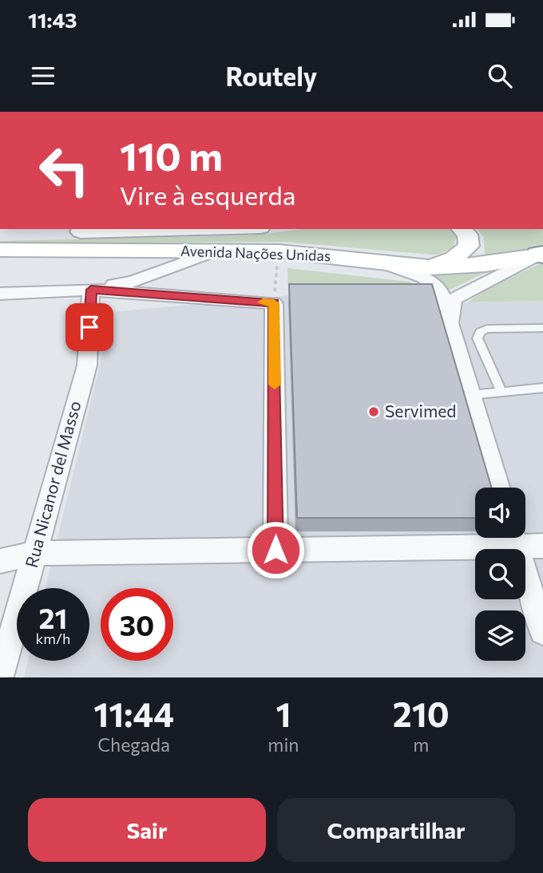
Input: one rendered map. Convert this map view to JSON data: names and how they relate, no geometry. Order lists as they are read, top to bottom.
{
  "streets": {
    "main road": ["Avenida Nações Unidas"],
    "street": ["Rua Nicanor del Masso"]
  },
  "places": ["Servimed"],
  "page": {
    "status": "11:43",
    "header": "Routely",
    "turn": ["110 m", "Vire à esquerda"],
    "speed": "21 km/h",
    "limit": "30",
    "eta": [
      "11:44",
      "Chegada",
      "1",
      "min",
      "210",
      "m"
    ],
    "buttons": ["Sair", "Compartilhar"]
  }
}
